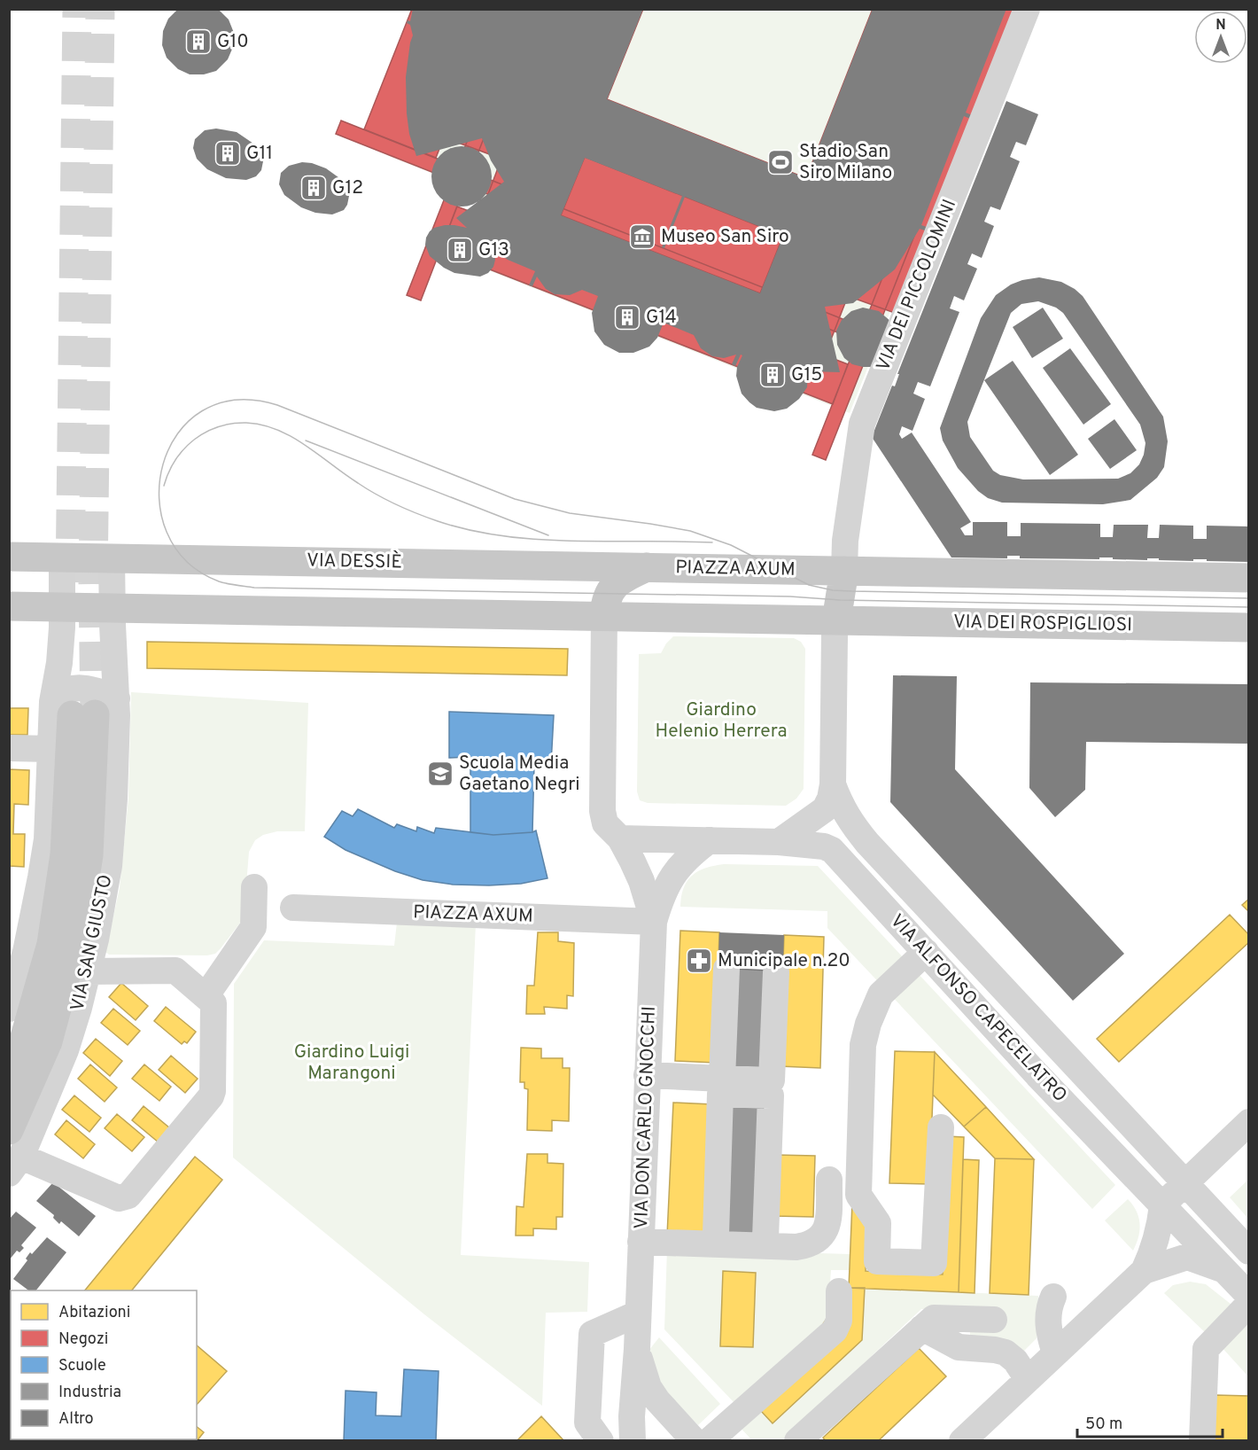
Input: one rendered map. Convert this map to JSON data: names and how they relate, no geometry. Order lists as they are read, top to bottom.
{
  "streets": {
    "main road": [
      "VIA DESSIÈ",
      "PIAZZA AXUM",
      "VIA DEI ROSPIGLIOSI",
      "VIA SAN GIUSTO"
    ],
    "street": ["VIA DEI PICCOLOMINI", "VIA ALFONSO CAPECELATRO", "VIA DON CARLO GNOCCHI"]
  },
  "crossings": [
    ["VIA DEI PICCOLOMINI", "PIAZZA AXUM"],
    ["VIA DESSIÈ", "PIAZZA AXUM"],
    ["VIA DESSIÈ", "VIA SAN GIUSTO"],
    ["PIAZZA AXUM", "VIA DON CARLO GNOCCHI"]
  ],
  "parks": ["Giardino Helenio Herrera", "Giardino Luigi Marangoni"],
  "places": {
    "building": [
      "G10",
      "G11",
      "G12",
      "G13",
      "G14",
      "G15"
    ],
    "sports": ["Stadio San Siro Milano"],
    "museum": ["Museo San Siro"],
    "school or university": ["Scuola Media Gaetano Negri"],
    "pharmacy": ["Municipale n.20"]
  },
  "legend": [
    "Abitazioni",
    "Negozi",
    "Scuole",
    "Industria",
    "Altro"
  ],
  "scale_bar": "50 m",
  "north": "top"
}
